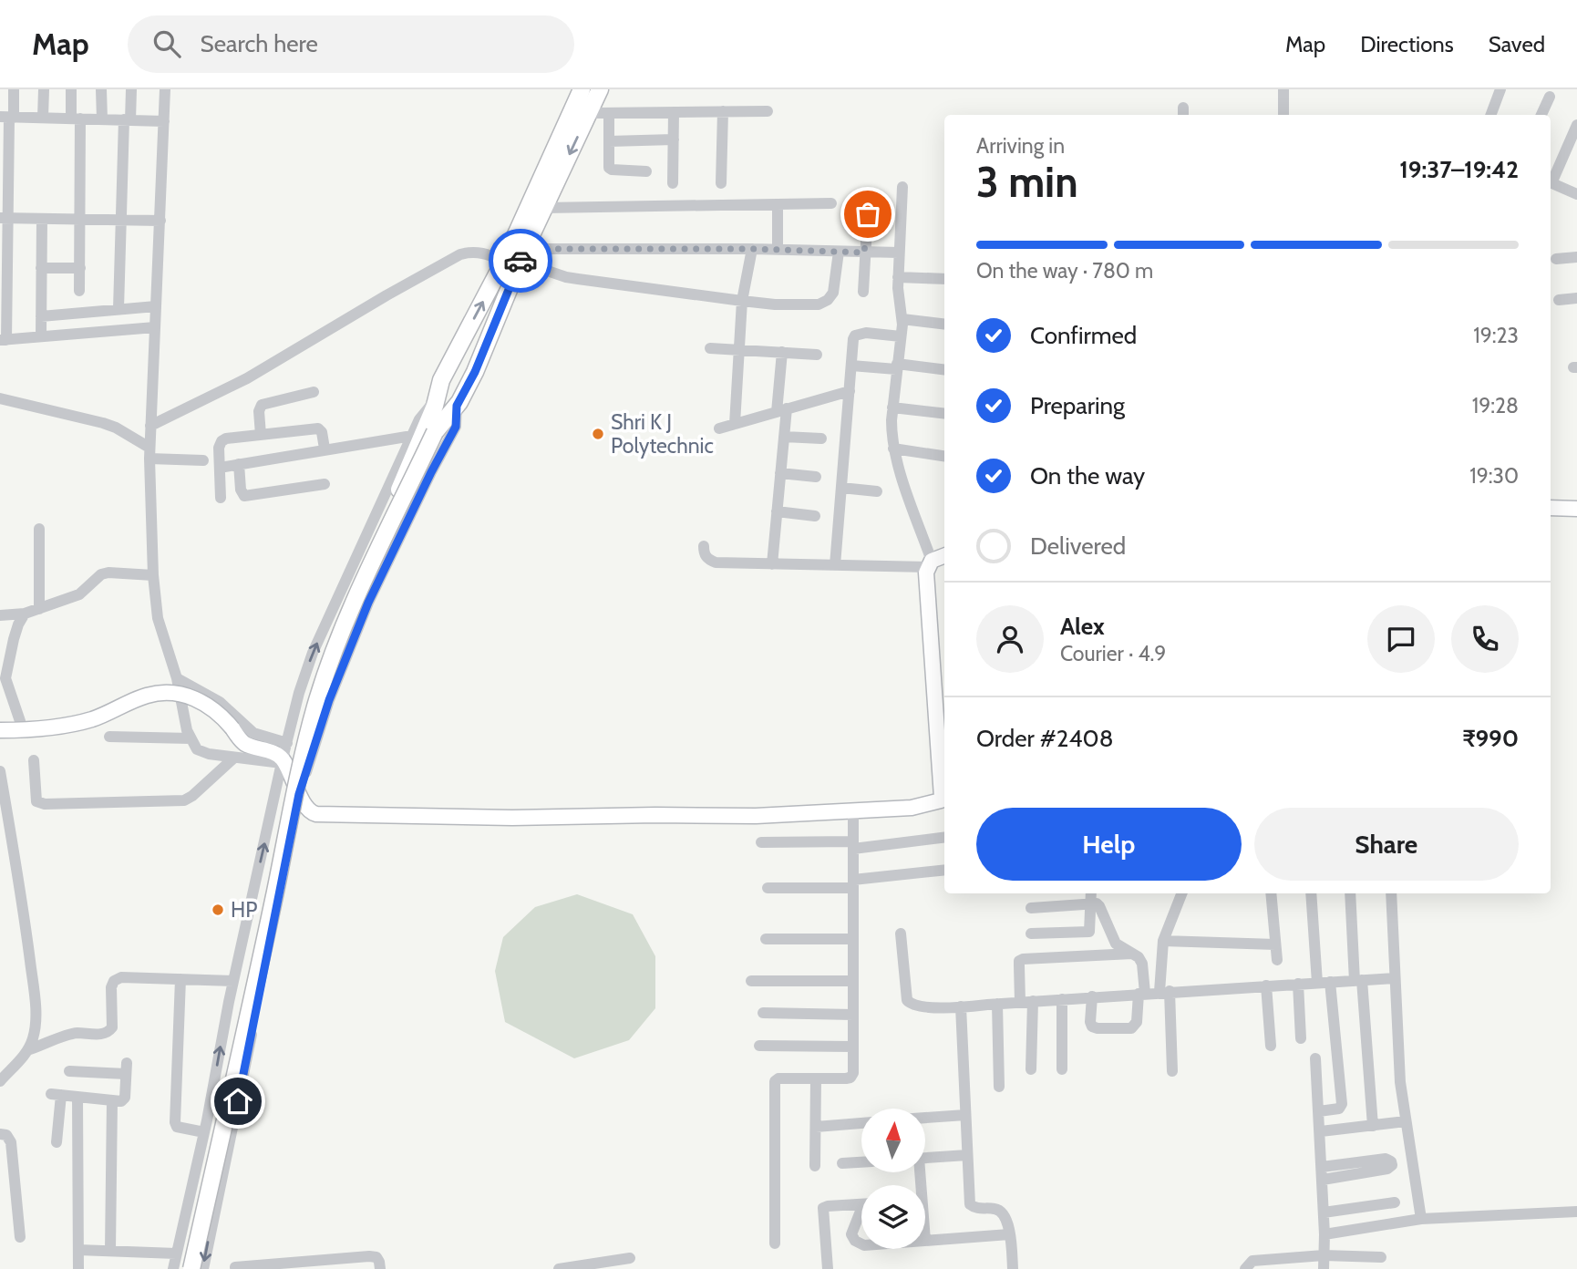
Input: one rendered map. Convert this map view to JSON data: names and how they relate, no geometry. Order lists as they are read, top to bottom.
{
  "places": ["Shri K J Polytechnic", "HP"],
  "north": "top",
  "page": {
    "header": "Map",
    "search": "Search here",
    "nav": ["Map", "Directions", "Saved"],
    "heading": ["3 min", "Arriving in", "19:37–19:42"],
    "panel": [
      "Alex",
      "Courier · 4.9",
      "Order #2408",
      "₹990"
    ],
    "bar": "On the way · 780 m",
    "list": [
      ["Confirmed", "19:23"],
      ["Preparing", "19:28"],
      ["On the way", "19:30"],
      "Delivered"
    ],
    "buttons": ["Help", "Share"]
  }
}
